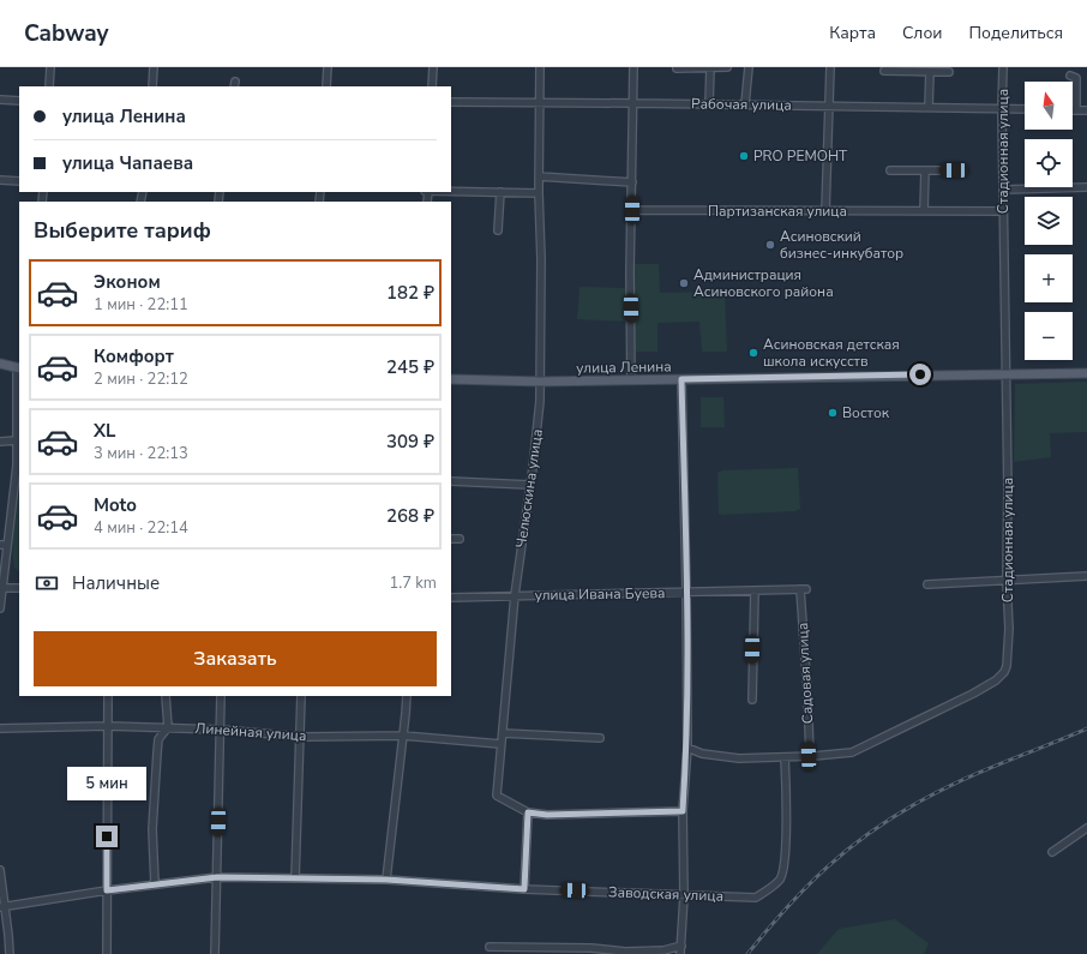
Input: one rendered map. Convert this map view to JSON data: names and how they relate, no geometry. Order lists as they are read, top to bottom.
{
  "streets": {
    "main road": ["улица Ленина"],
    "street": [
      "Рабочая улица",
      "Стадионная улица",
      "Партизанская улица",
      "Челюскина улица",
      "улица Ивана Буева",
      "Садовая улица",
      "Линейная улица",
      "Заводская улица"
    ]
  },
  "crossings": [
    ["Рабочая улица", "Стадионная улица"],
    ["Рабочая улица", "Челюскина улица"],
    ["Стадионная улица", "Партизанская улица"],
    ["Стадионная улица", "улица Ленина"],
    ["Стадионная улица", "Садовая улица"],
    ["Стадионная улица", "Заводская улица"],
    ["улица Ленина", "Челюскина улица"],
    ["Челюскина улица", "улица Ивана Буева"],
    ["Челюскина улица", "Линейная улица"],
    ["улица Ивана Буева", "Садовая улица"]
  ],
  "places": [
    "PRO РЕМОНТ",
    "Асиновский бизнес-инкубатор",
    "Администрация Асиновского района",
    "Асиновская детская школа искусств",
    "Восток"
  ],
  "north": "top",
  "page": {
    "header": "Cabway",
    "nav": ["Карта", "Слои", "Поделиться"],
    "map_buttons": ["+", "−"],
    "banner": ["улица Ленина", "улица Чапаева"],
    "heading": "Выберите тариф",
    "list": [
      {
        "name": "Эконом",
        "note": "1 мин · 22:11",
        "value": "182 ₽"
      },
      {
        "name": "Комфорт",
        "note": "2 мин · 22:12",
        "value": "245 ₽"
      },
      {
        "name": "XL",
        "note": "3 мин · 22:13",
        "value": "309 ₽"
      },
      {
        "name": "Moto",
        "note": "4 мин · 22:14",
        "value": "268 ₽"
      }
    ],
    "pay": ["Наличные", "1.7 km"],
    "buttons": "Заказать",
    "bubble": "5 мин"
  }
}
